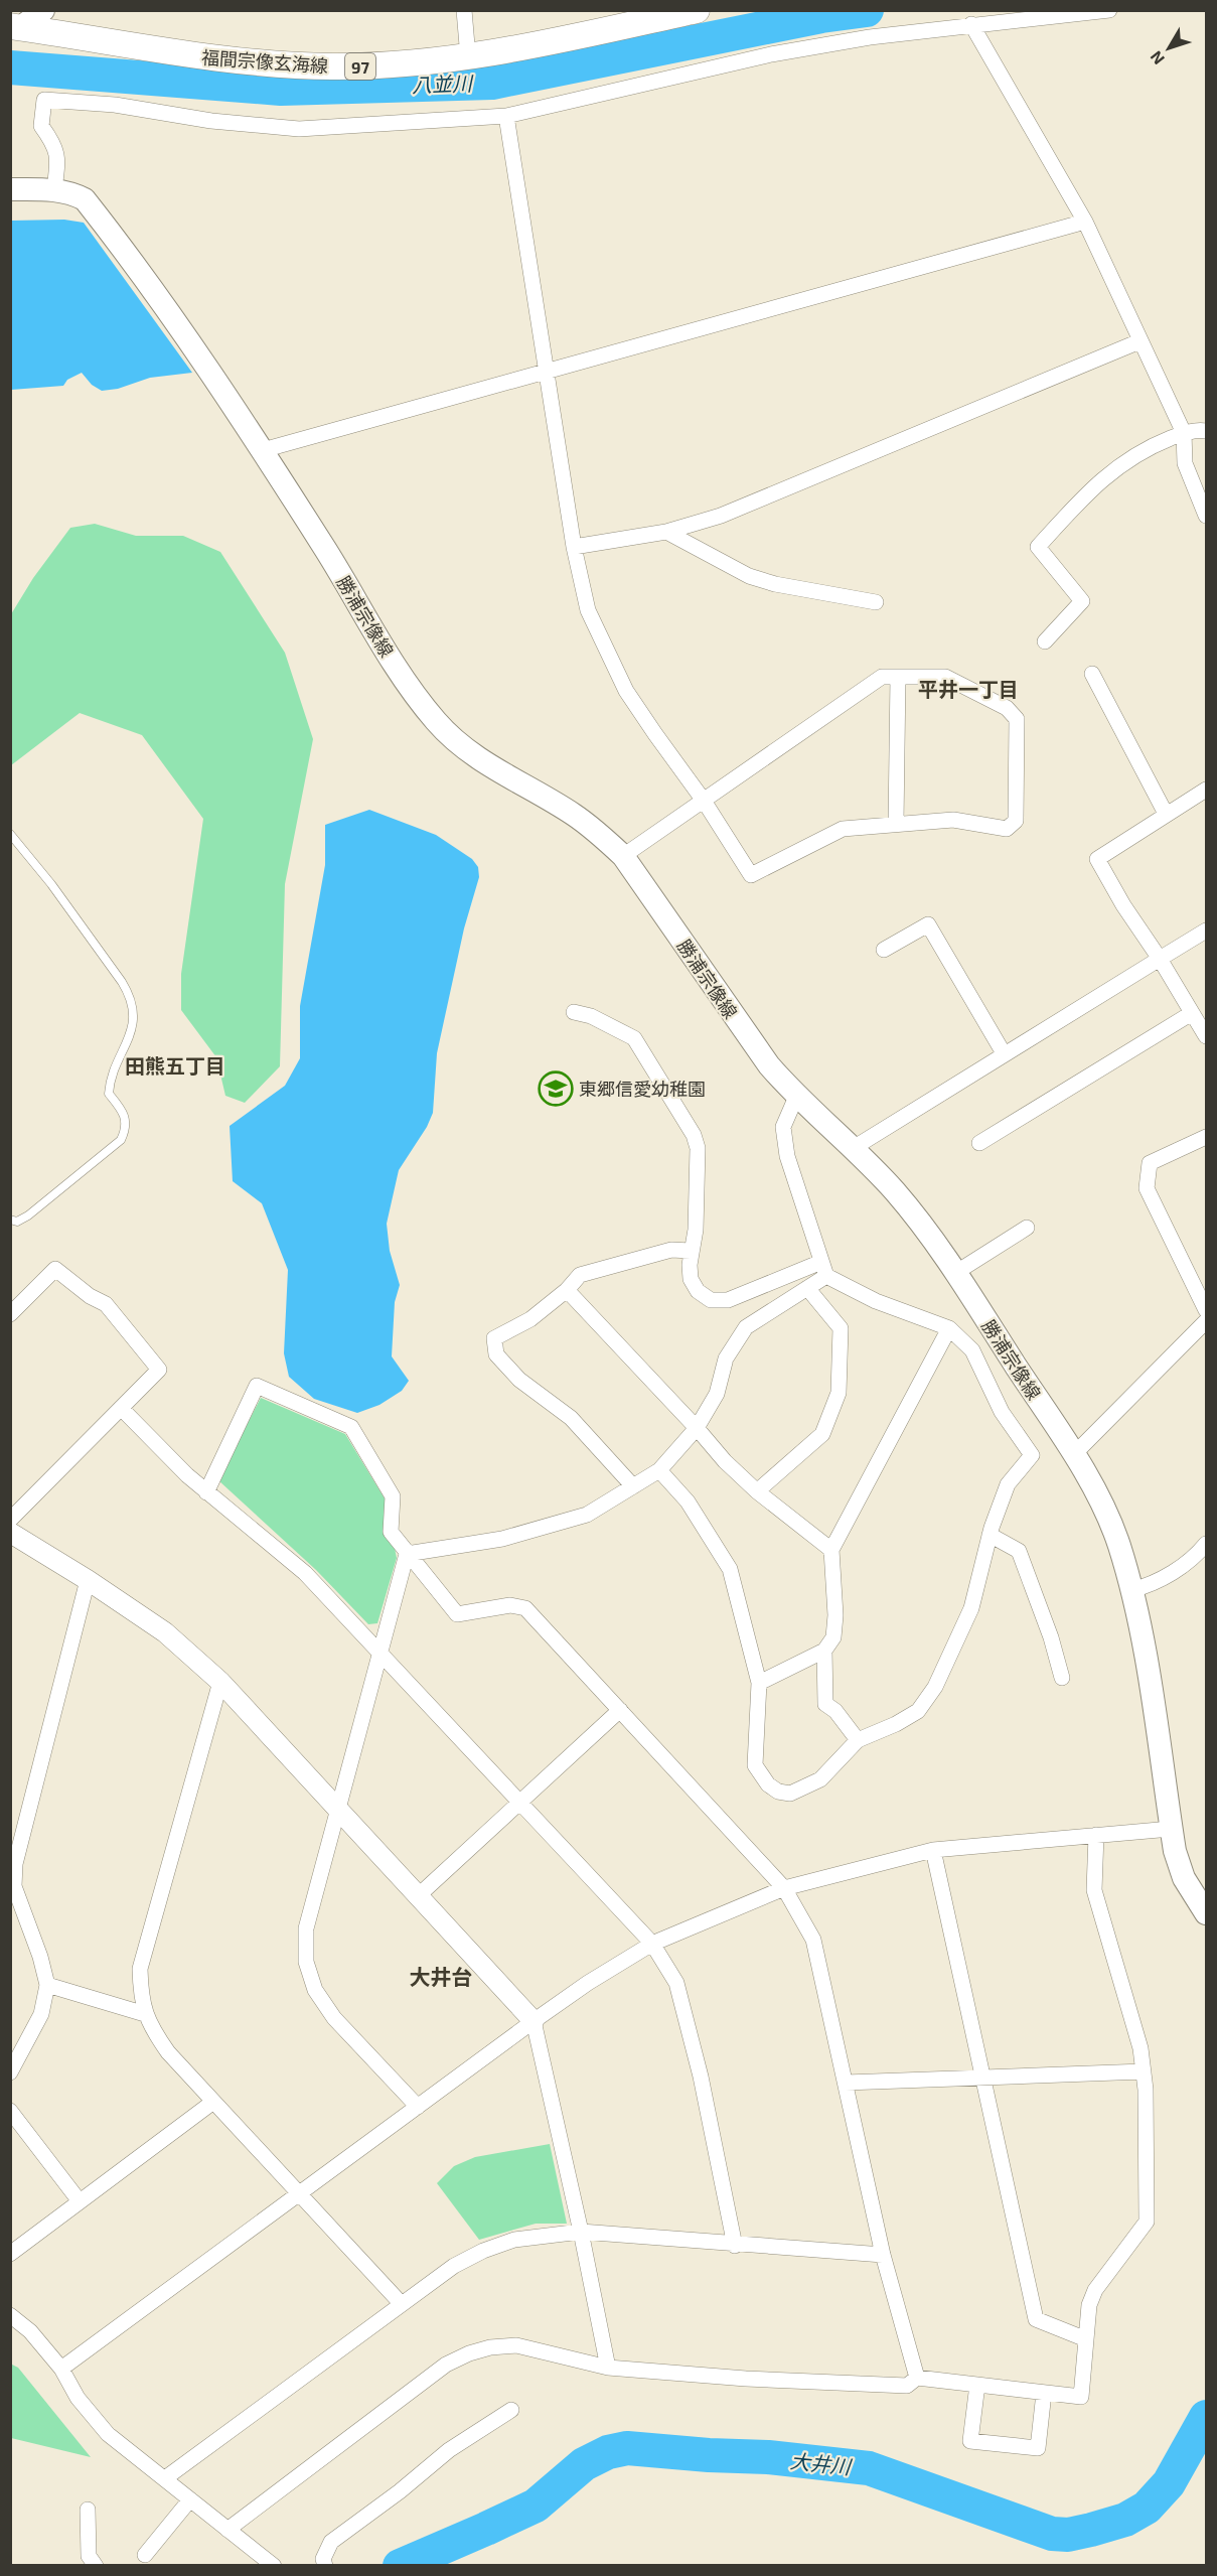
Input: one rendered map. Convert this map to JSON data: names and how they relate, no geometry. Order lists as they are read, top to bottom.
{
  "streets": {
    "main road": ["福間宗像玄海線", "97", "勝浦宗像線"]
  },
  "districts": ["平井一丁目", "田熊五丁目", "大井台"],
  "water": ["八並川", "大井川"],
  "places": {
    "school or university": ["東郷信愛幼稚園"]
  },
  "north": "bottom left"
}
